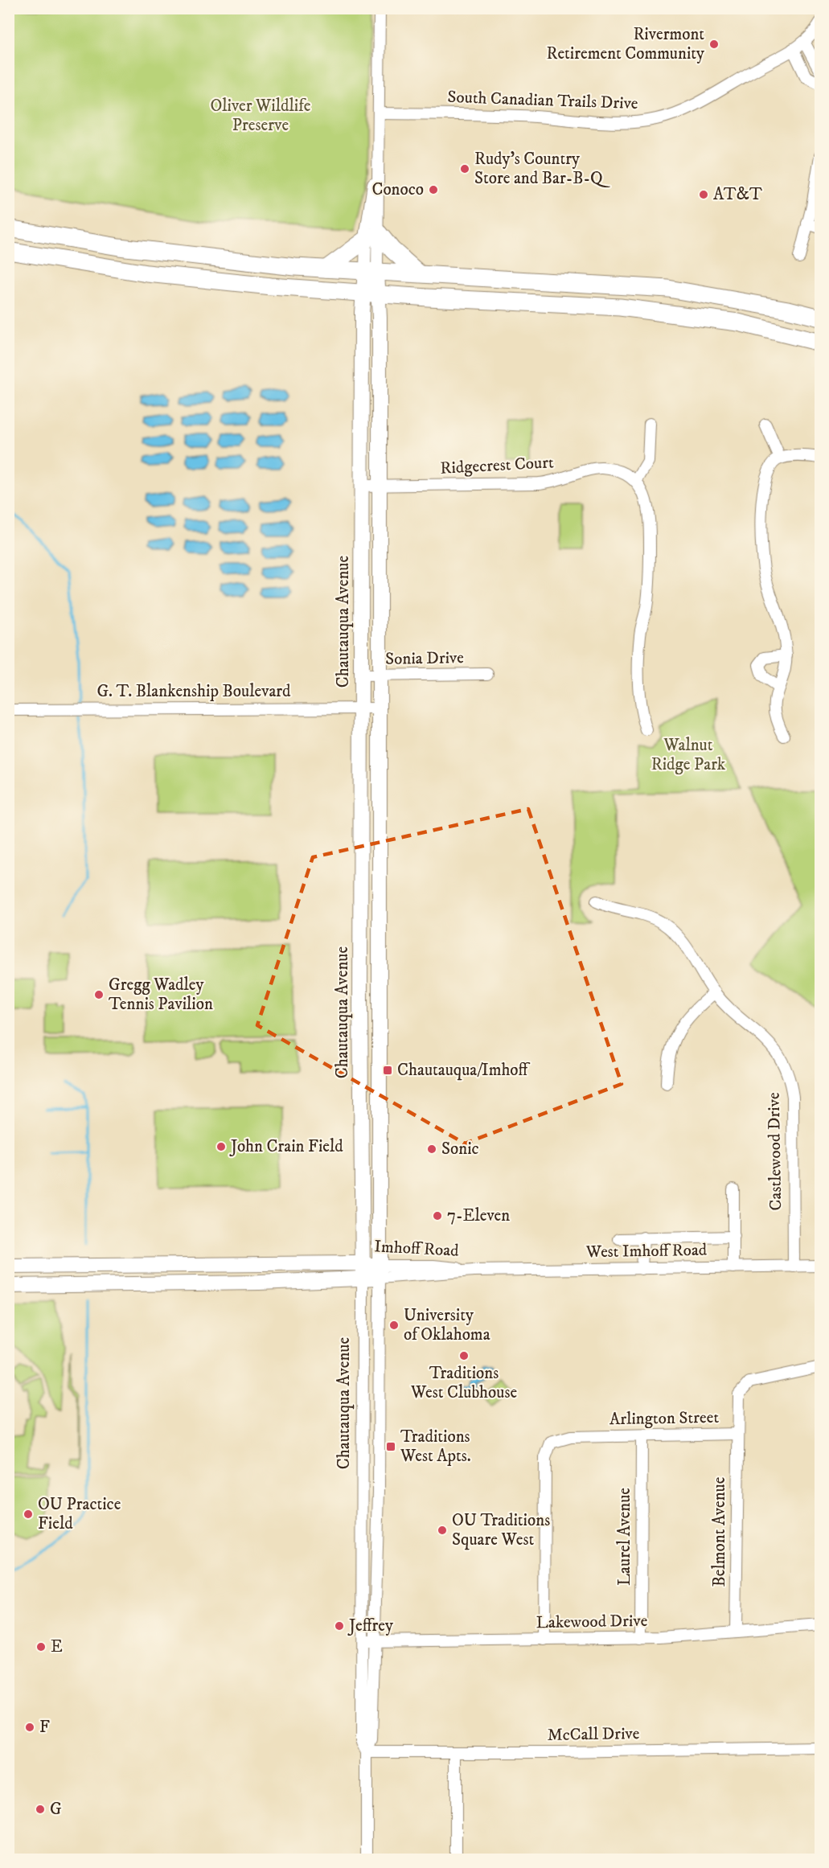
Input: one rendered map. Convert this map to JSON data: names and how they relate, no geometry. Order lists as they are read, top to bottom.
{
  "streets": {
    "main road": ["Chautauqua Avenue", "Imhoff Road"],
    "street": [
      "South Canadian Trails Drive",
      "Ridgecrest Court",
      "Sonia Drive",
      "G. T. Blankenship Boulevard",
      "Castlewood Drive",
      "West Imhoff Road",
      "Arlington Street",
      "Belmont Avenue",
      "Laurel Avenue",
      "Lakewood Drive",
      "McCall Drive"
    ]
  },
  "crossings": [
    ["Ridgecrest Court", "Chautauqua Avenue"],
    ["Chautauqua Avenue", "Sonia Drive"],
    ["Chautauqua Avenue", "G. T. Blankenship Boulevard"],
    ["Chautauqua Avenue", "Imhoff Road"],
    ["Chautauqua Avenue", "Lakewood Drive"],
    ["Chautauqua Avenue", "McCall Drive"],
    ["Castlewood Drive", "West Imhoff Road"],
    ["Imhoff Road", "West Imhoff Road"],
    ["Arlington Street", "Belmont Avenue"],
    ["Arlington Street", "Laurel Avenue"],
    ["Arlington Street", "Lakewood Drive"],
    ["Belmont Avenue", "Lakewood Drive"],
    ["Laurel Avenue", "Lakewood Drive"]
  ],
  "parks": ["Oliver Wildlife Preserve", "Walnut Ridge Park"],
  "places": {
    "other": [
      "Rivermont Retirement Community",
      "Rudy's Country Store and Bar-B-Q",
      "Conoco",
      "AT&T",
      "Gregg Wadley Tennis Pavilion",
      "John Crain Field",
      "Sonic",
      "7-Eleven",
      "University of Oklahoma",
      "Traditions West Clubhouse",
      "OU Practice Field",
      "OU Traditions Square West",
      "Jeffrey",
      "E",
      "F",
      "G"
    ],
    "transit": ["Chautauqua/Imhoff", "Traditions West Apts."]
  }
}
